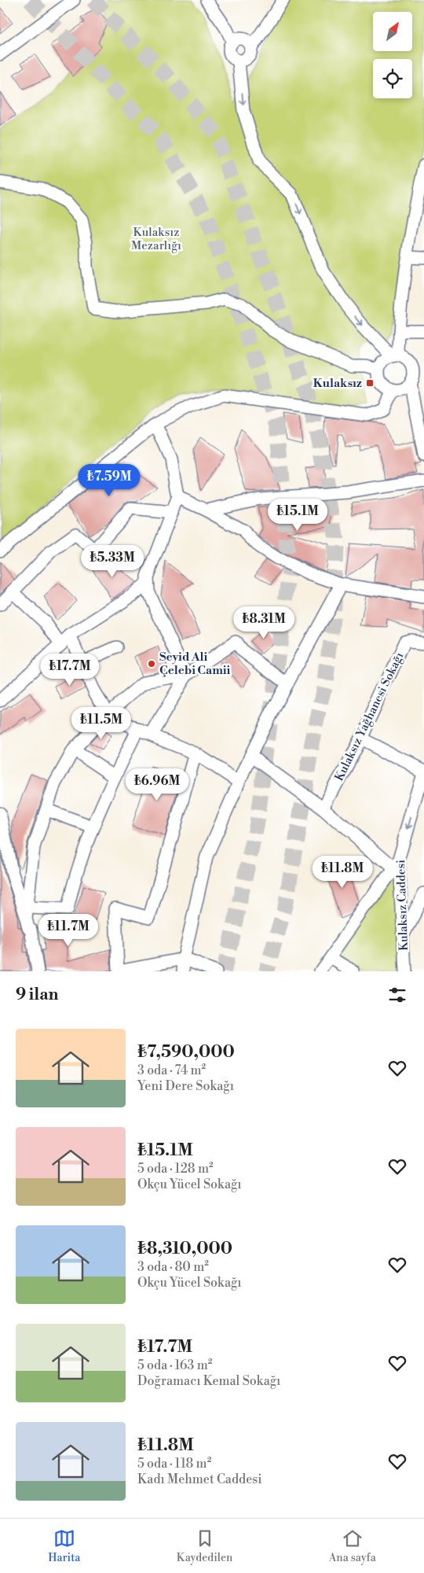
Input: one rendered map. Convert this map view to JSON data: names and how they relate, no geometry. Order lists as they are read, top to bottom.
{
  "streets": {
    "street": ["Kulaksız Yağhanesi Sokağı", "Kulaksız Caddesi"]
  },
  "one_way": ["Kulaksız Caddesi"],
  "parks": ["Kulaksız Mezarlığı"],
  "places": {
    "transit": ["Kulaksız"],
    "other": ["Seyid Ali Çelebi Camii"]
  },
  "north": "top right",
  "page": {
    "price": [
      "₺7.59M",
      "₺15.1M",
      "₺5.33M",
      "₺8.31M",
      "₺17.7M",
      "₺11.5M",
      "₺6.96M",
      "₺11.8M",
      "₺11.7M"
    ],
    "heading": "9 ilan",
    "list": [
      {
        "name": "₺7,590,000",
        "note": "3 oda · 74 m² · Yeni Dere Sokağı"
      },
      {
        "name": "₺15.1M",
        "note": "5 oda · 128 m² · Okçu Yücel Sokağı"
      },
      {
        "name": "₺8,310,000",
        "note": "3 oda · 80 m² · Okçu Yücel Sokağı"
      },
      {
        "name": "₺17.7M",
        "note": "5 oda · 163 m² · Doğramacı Kemal Sokağı"
      },
      {
        "name": "₺11.8M",
        "note": "5 oda · 118 m² · Kadı Mehmet Caddesi"
      }
    ],
    "tabs": ["Harita", "Kaydedilen", "Ana sayfa"]
  }
}
